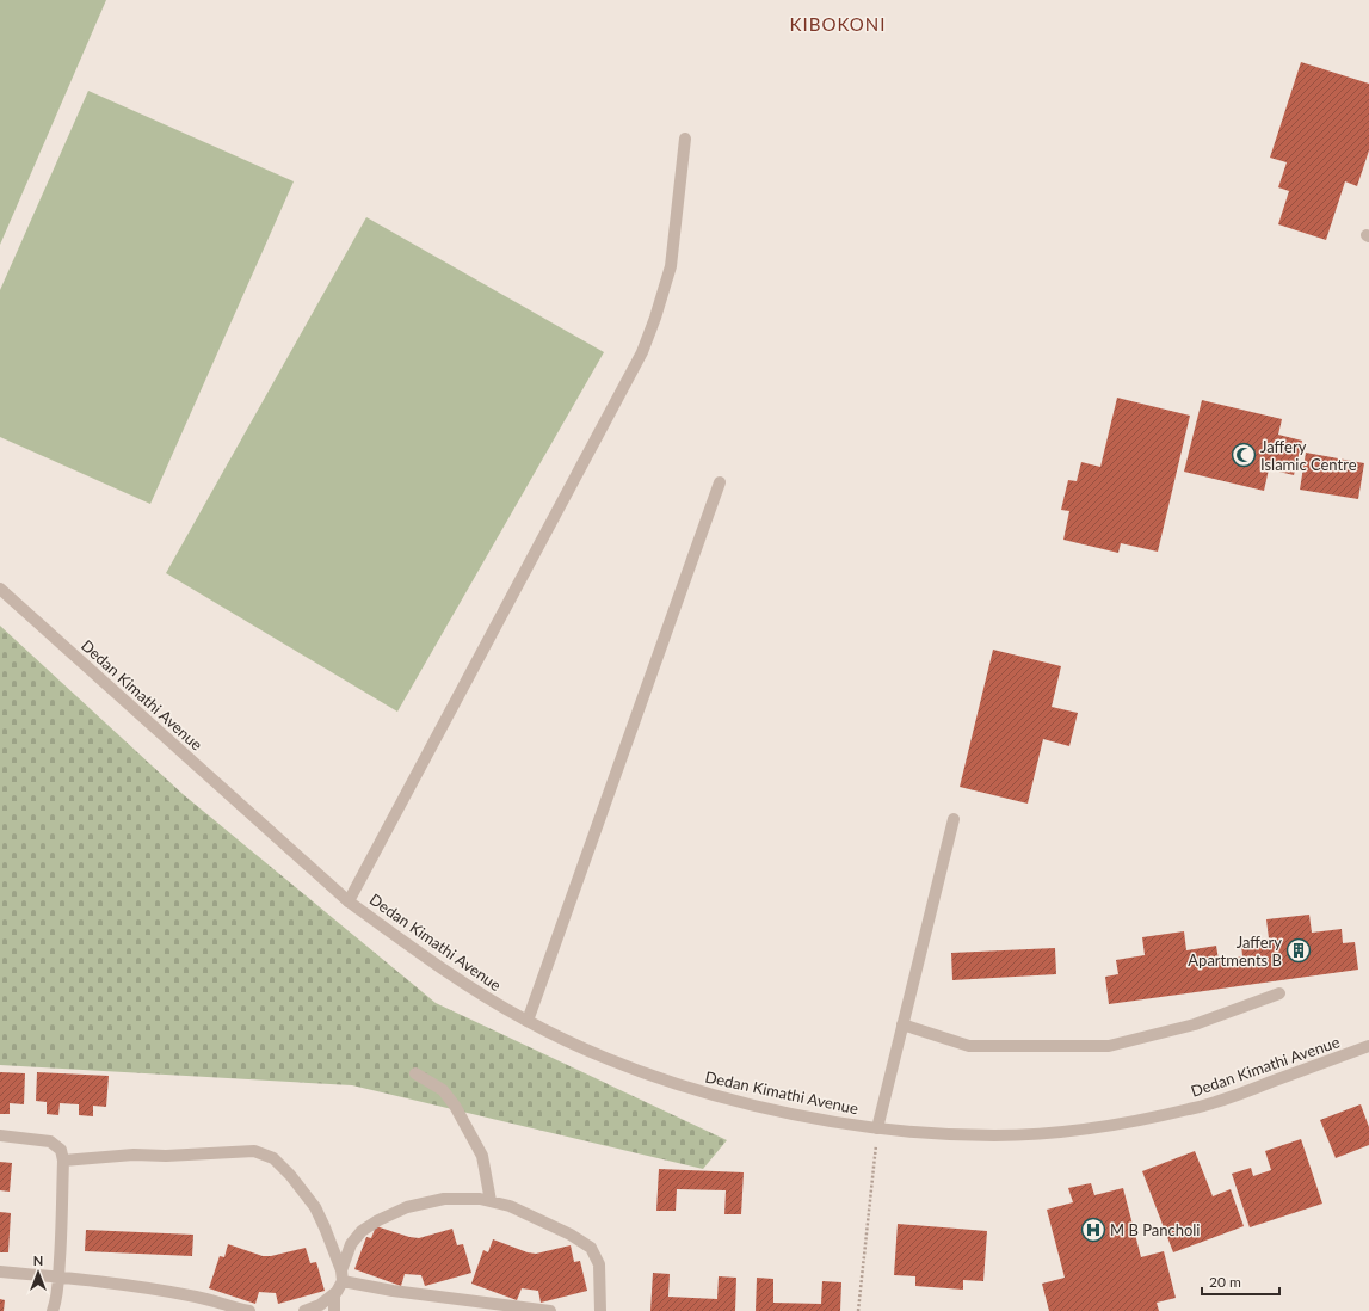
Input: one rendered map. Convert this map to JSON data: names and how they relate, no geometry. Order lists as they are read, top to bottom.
{
  "streets": {
    "street": ["Dedan Kimathi Avenue"]
  },
  "districts": ["KIBOKONI"],
  "places": {
    "mosque": ["Jaffery Islamic Centre"],
    "building": ["Jaffery Apartments B"],
    "hospital": ["M B Pancholi"]
  },
  "scale_bar": "20 m",
  "north": "top"
}
